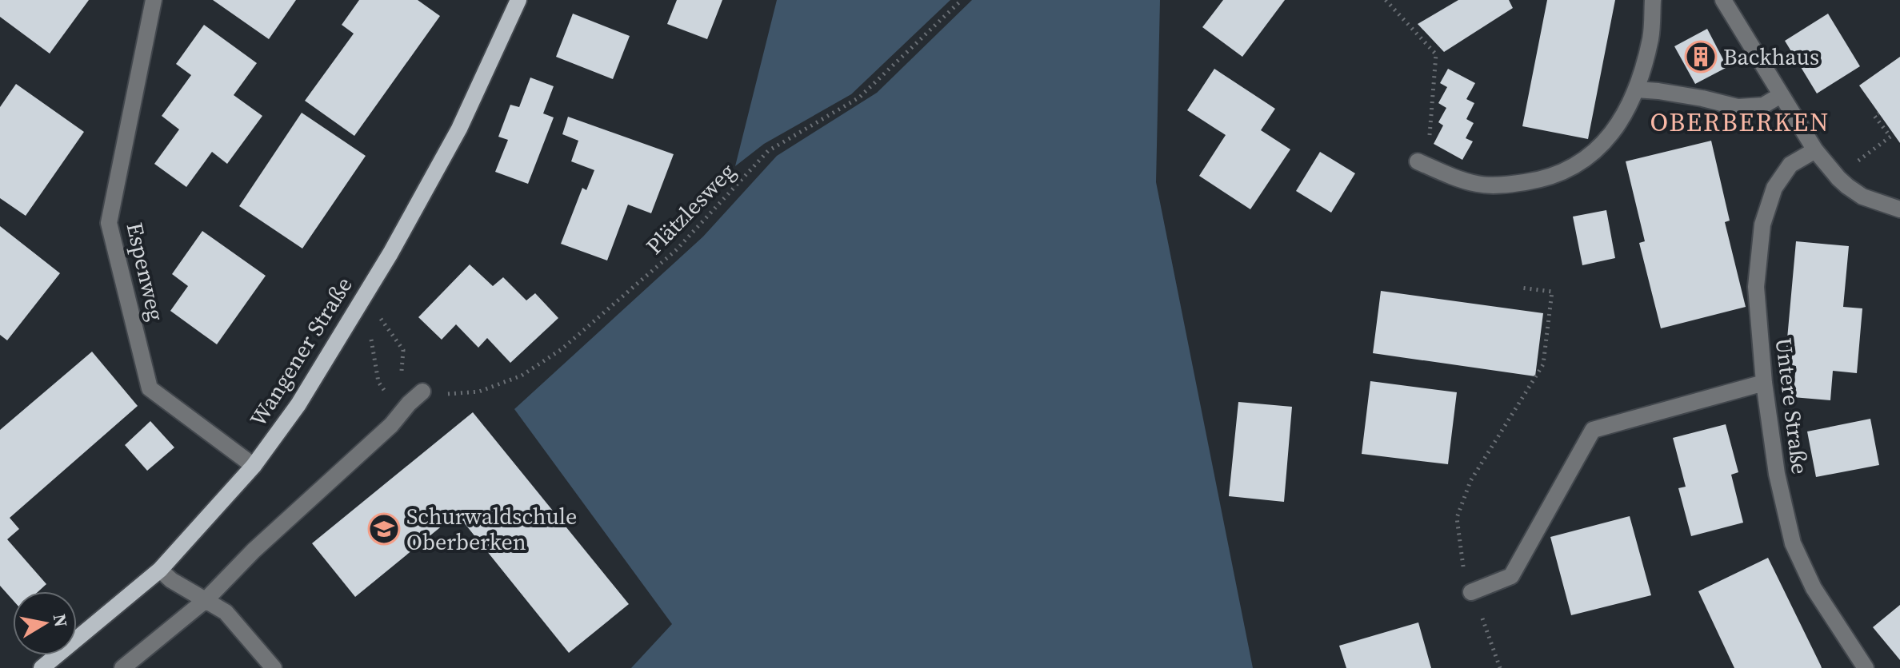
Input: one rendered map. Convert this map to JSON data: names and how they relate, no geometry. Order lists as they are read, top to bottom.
{
  "streets": {
    "main road": ["Wangener Straße"],
    "street": ["Espenweg", "Untere Straße"],
    "path": ["Plätzlesweg"]
  },
  "crossings": [
    ["Espenweg", "Wangener Straße"]
  ],
  "districts": ["OBERBERKEN"],
  "places": {
    "building": ["Backhaus"],
    "school or university": ["Schurwaldschule Oberberken"]
  },
  "north": "right"
}
